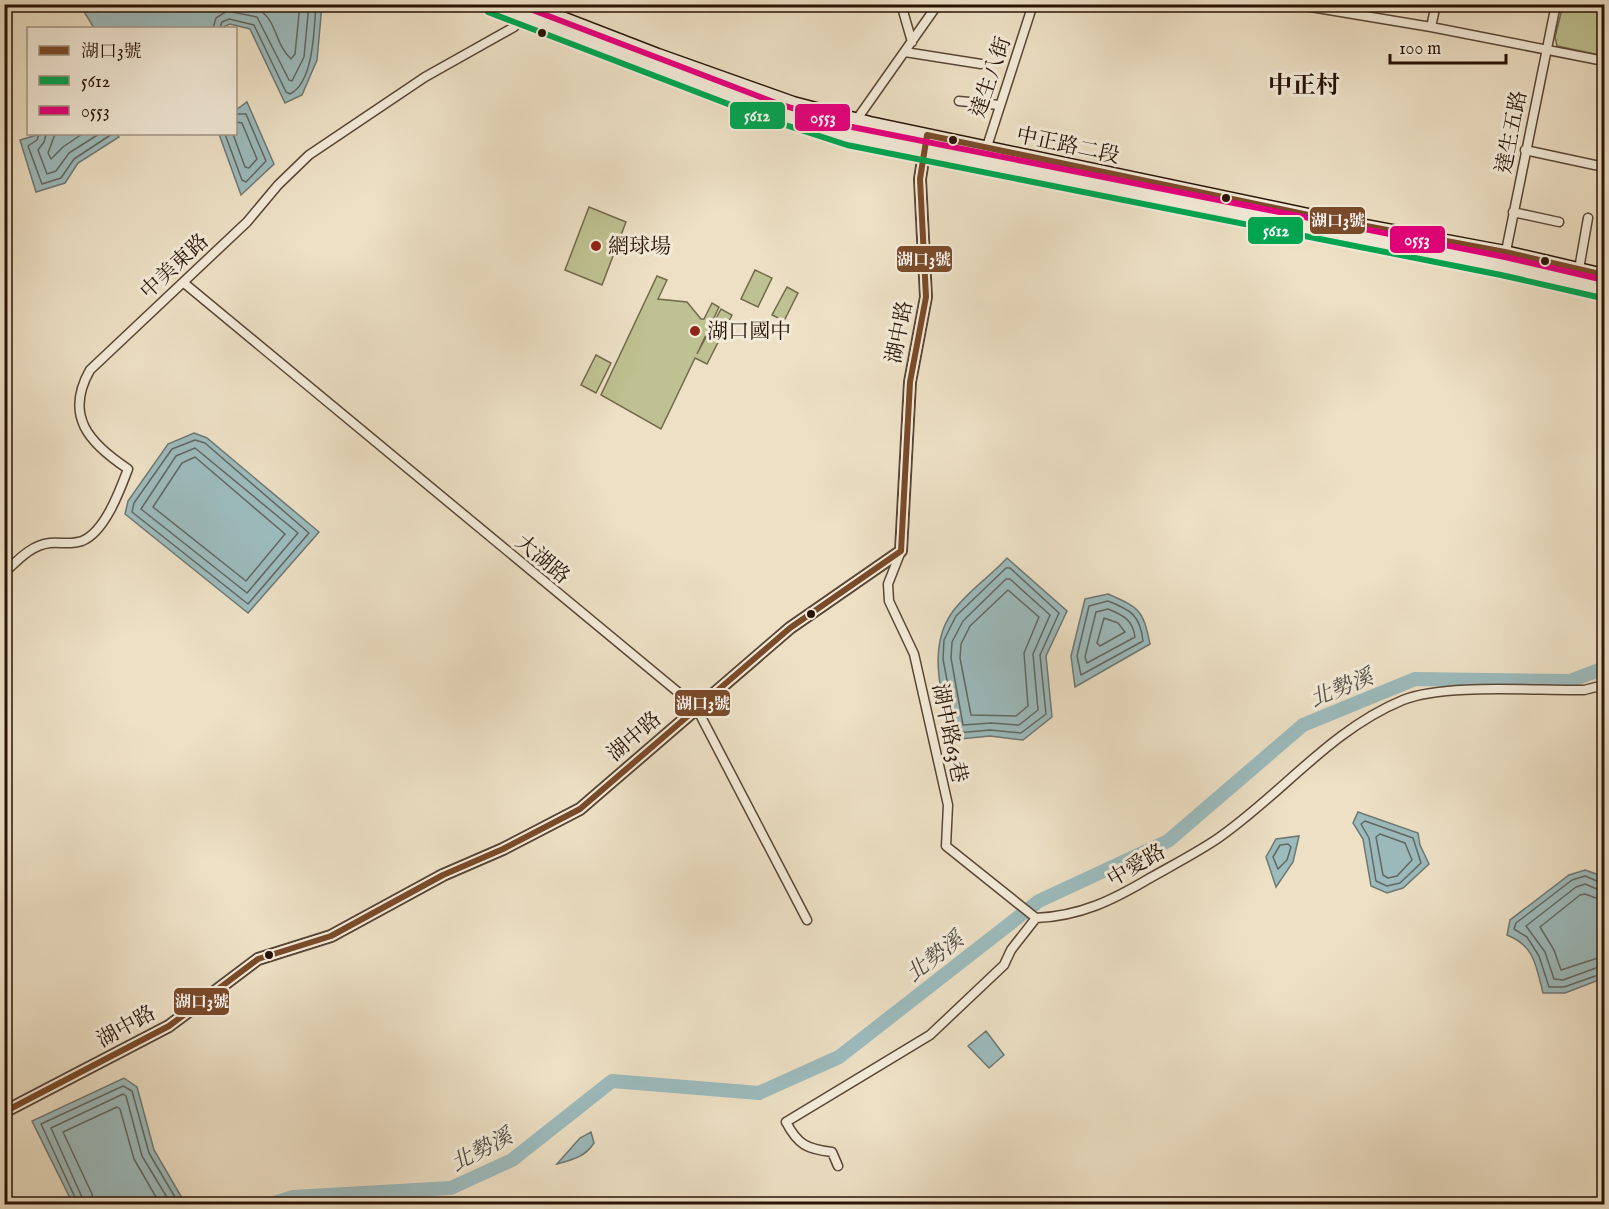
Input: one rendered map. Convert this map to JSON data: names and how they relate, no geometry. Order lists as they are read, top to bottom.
{
  "streets": {
    "main road": ["中正路二段"],
    "street": [
      "達生八街",
      "達生五路",
      "中美東路",
      "湖中路",
      "大湖路",
      "湖中路63巷",
      "中愛路"
    ]
  },
  "crossings": [
    ["達生八街", "中正路二段"],
    ["達生五路", "中正路二段"],
    ["中正路二段", "中美東路"],
    ["中正路二段", "湖中路"],
    ["中美東路", "大湖路"],
    ["湖中路", "大湖路"],
    ["湖中路", "湖中路63巷"],
    ["湖中路63巷", "中愛路"]
  ],
  "districts": ["中正村"],
  "water": ["北勢溪"],
  "places": ["網球場", "湖口國中"],
  "lines": ["transit line 0553", "transit line 5612", "transit line 湖口3號"],
  "legend": ["湖口3號", "5612", "0553"],
  "scale_bar": "100 m"
}
